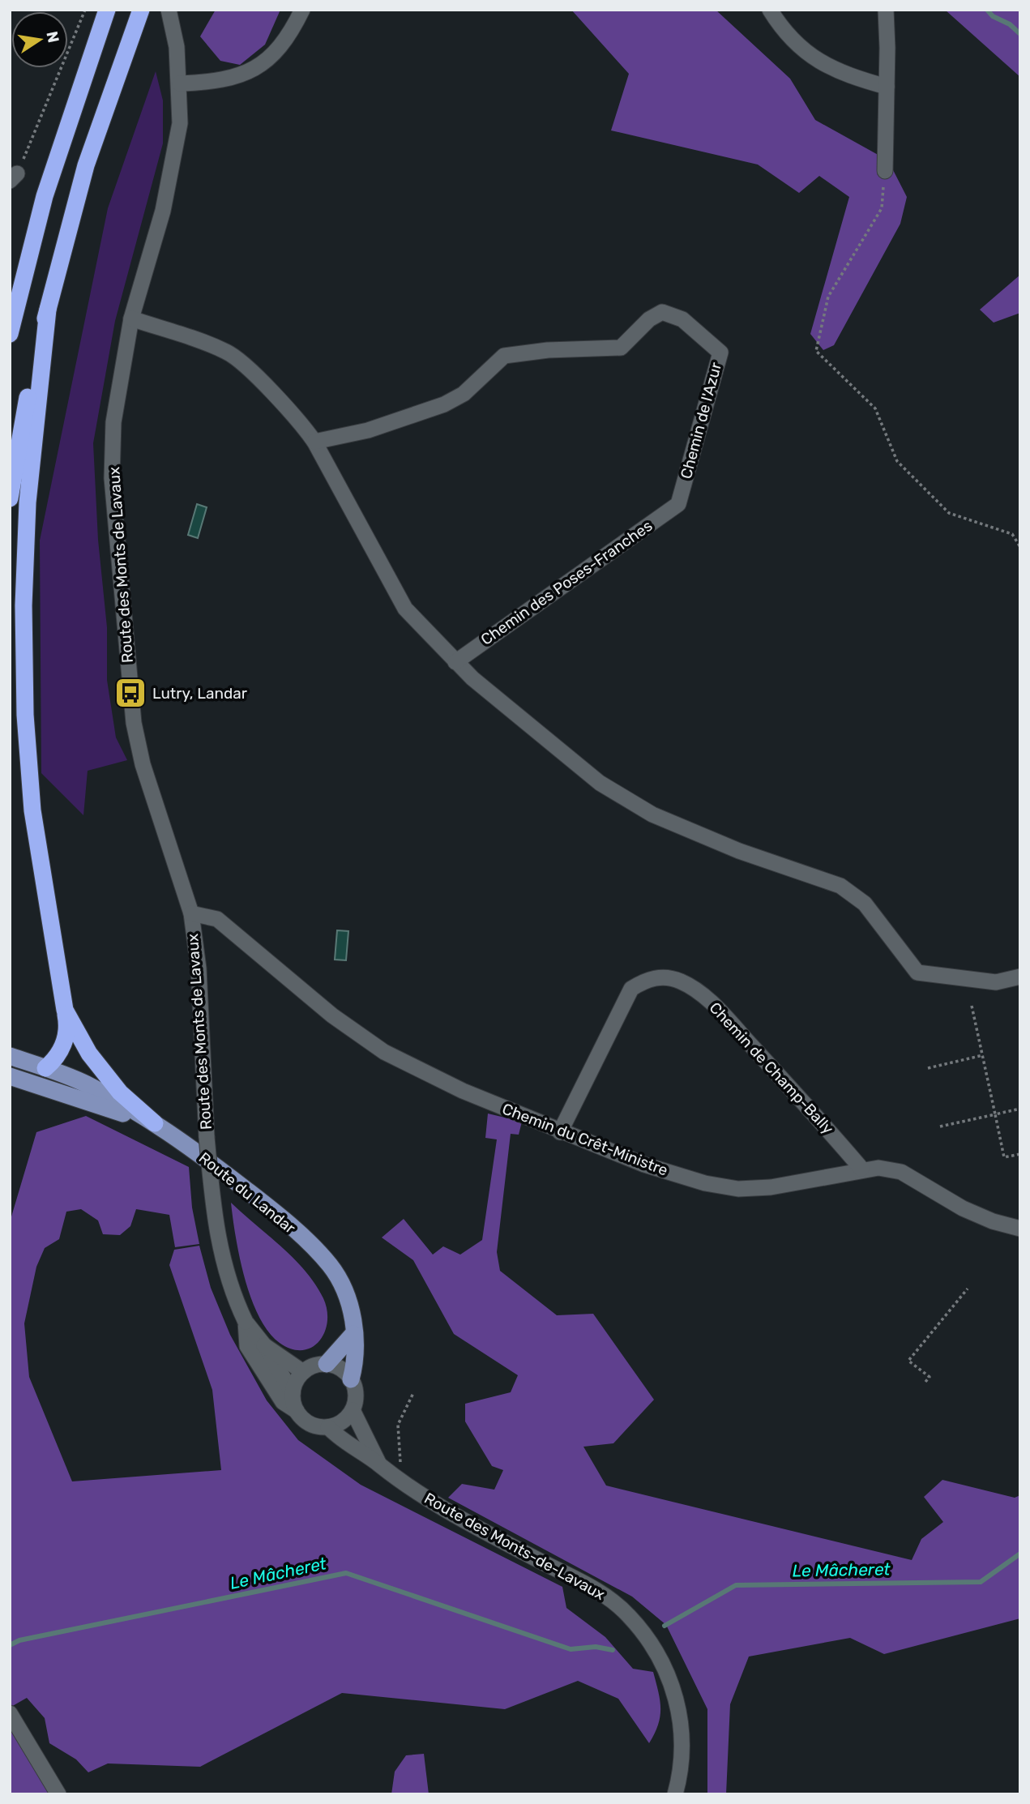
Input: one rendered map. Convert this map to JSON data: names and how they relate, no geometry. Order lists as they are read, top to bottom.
{
  "streets": {
    "main road": ["Route du Landar"],
    "street": [
      "Chemin de l'Azur",
      "Route des Monts de Lavaux",
      "Chemin des Poses-Franches",
      "Chemin de Champ-Bally",
      "Chemin du Crêt-Ministre",
      "Route des Monts-de-Lavaux"
    ]
  },
  "crossings": [
    ["Chemin de l'Azur", "Chemin des Poses-Franches"],
    ["Route des Monts de Lavaux", "Chemin du Crêt-Ministre"],
    ["Route des Monts de Lavaux", "Route du Landar"],
    ["Chemin de Champ-Bally", "Chemin du Crêt-Ministre"]
  ],
  "water": ["Le Mâcheret"],
  "places": {
    "bus stop": ["Lutry, Landar"]
  },
  "north": "right"
}
